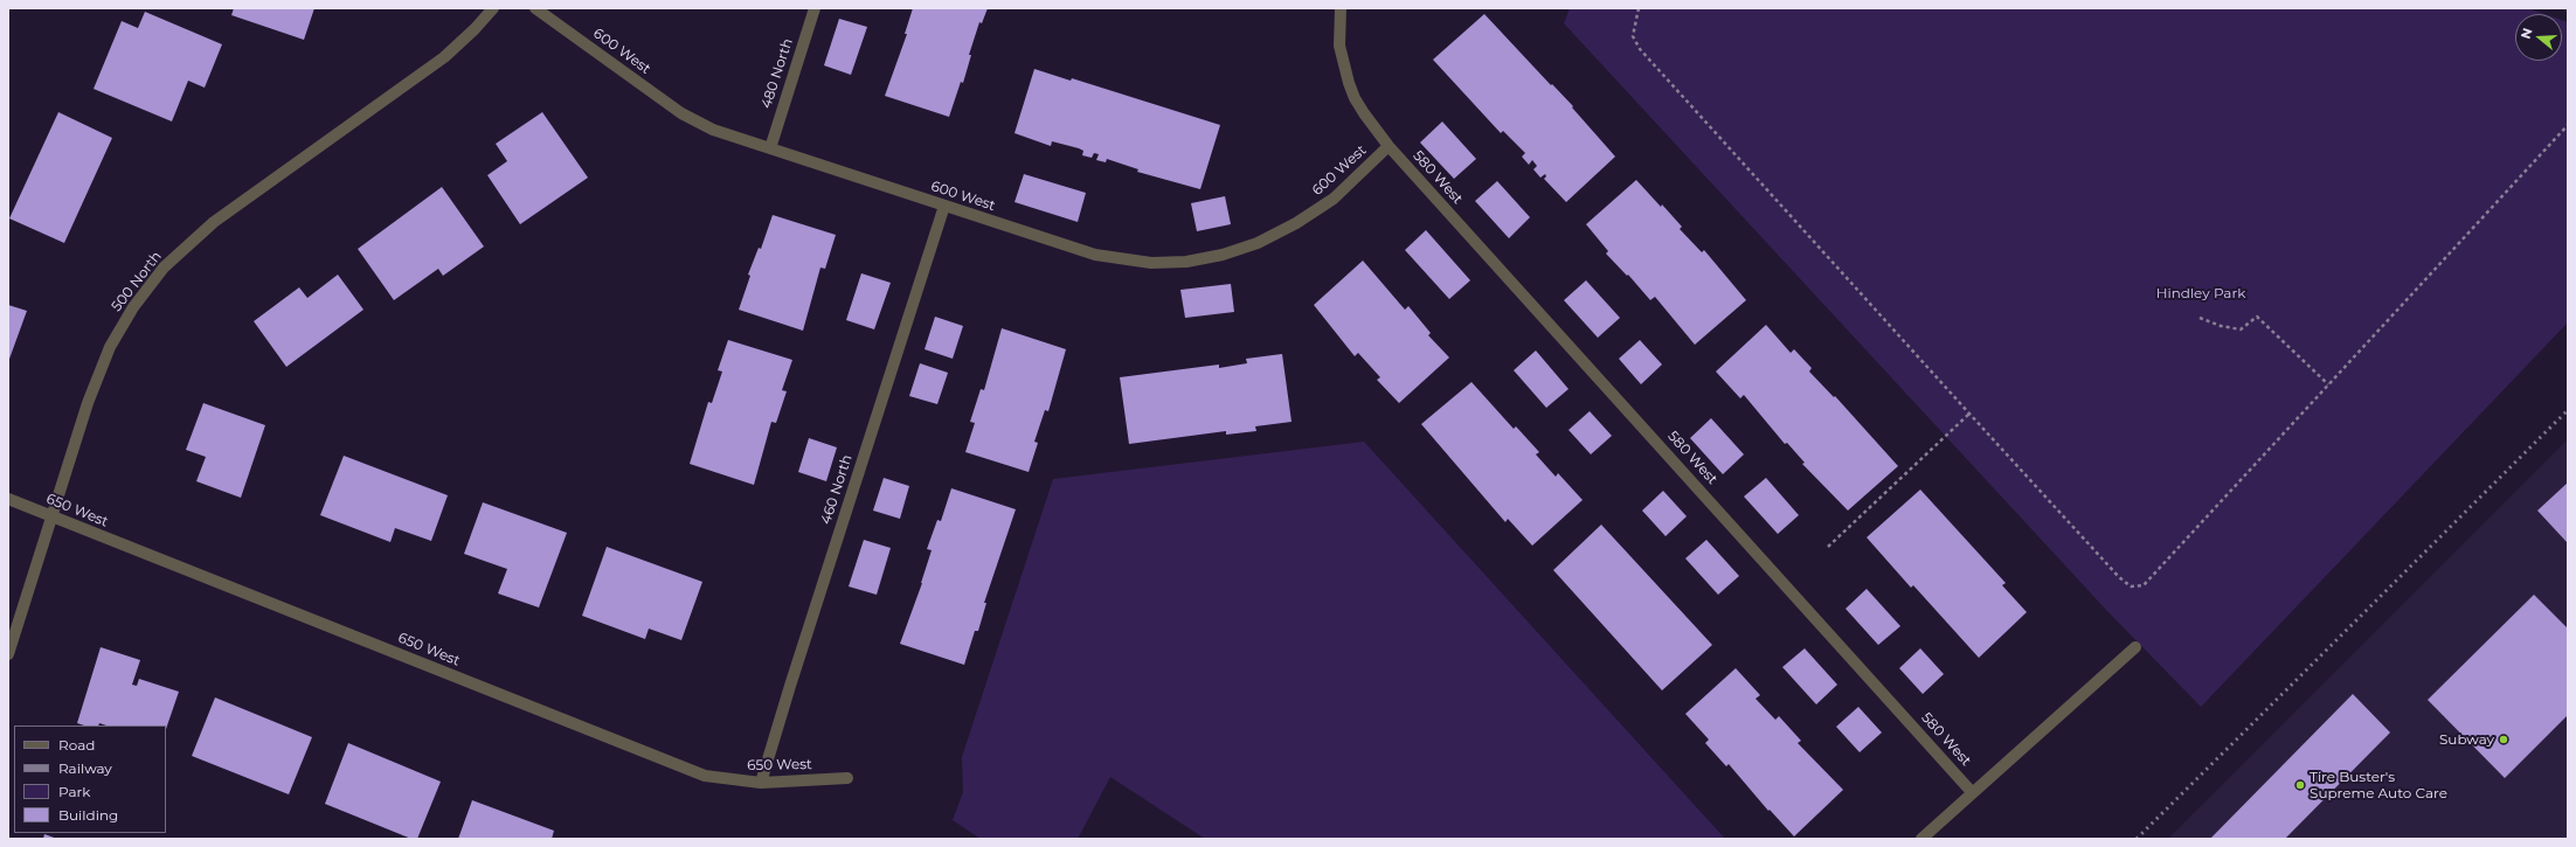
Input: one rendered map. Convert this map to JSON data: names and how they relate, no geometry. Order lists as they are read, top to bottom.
{
  "streets": {
    "street": [
      "600 West",
      "480 North",
      "580 West",
      "500 North",
      "460 North",
      "650 West"
    ]
  },
  "crossings": [
    ["600 West", "480 North"],
    ["600 West", "580 West"],
    ["600 West", "460 North"],
    ["500 North", "650 West"],
    ["460 North", "650 West"]
  ],
  "parks": ["Hindley Park"],
  "places": ["Subway", "Tire Buster's Supreme Auto Care"],
  "legend": [
    "Road",
    "Railway",
    "Park",
    "Building"
  ],
  "north": "left"
}
